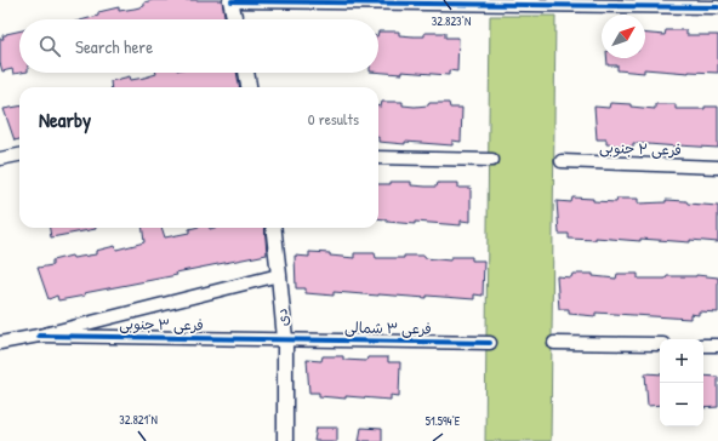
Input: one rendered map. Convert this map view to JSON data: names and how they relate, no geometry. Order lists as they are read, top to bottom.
{
  "streets": {
    "street": [
      "فرعی ۲ جنوبی",
      "دی",
      "فرعی ۳ جنوبی",
      "فرعی ۳ شمالی"
    ]
  },
  "crossings": [
    ["دی", "فرعی ۳ جنوبی"],
    ["دی", "فرعی ۳ شمالی"],
    ["فرعی ۳ جنوبی", "فرعی ۳ شمالی"]
  ],
  "north": "top right",
  "page": {
    "search": "Search here",
    "heading": ["Nearby", "0 results"],
    "map_buttons": ["+", "−"]
  },
  "coordinates": ["32.823°N", "32.821°N", "51.594°E"]
}
